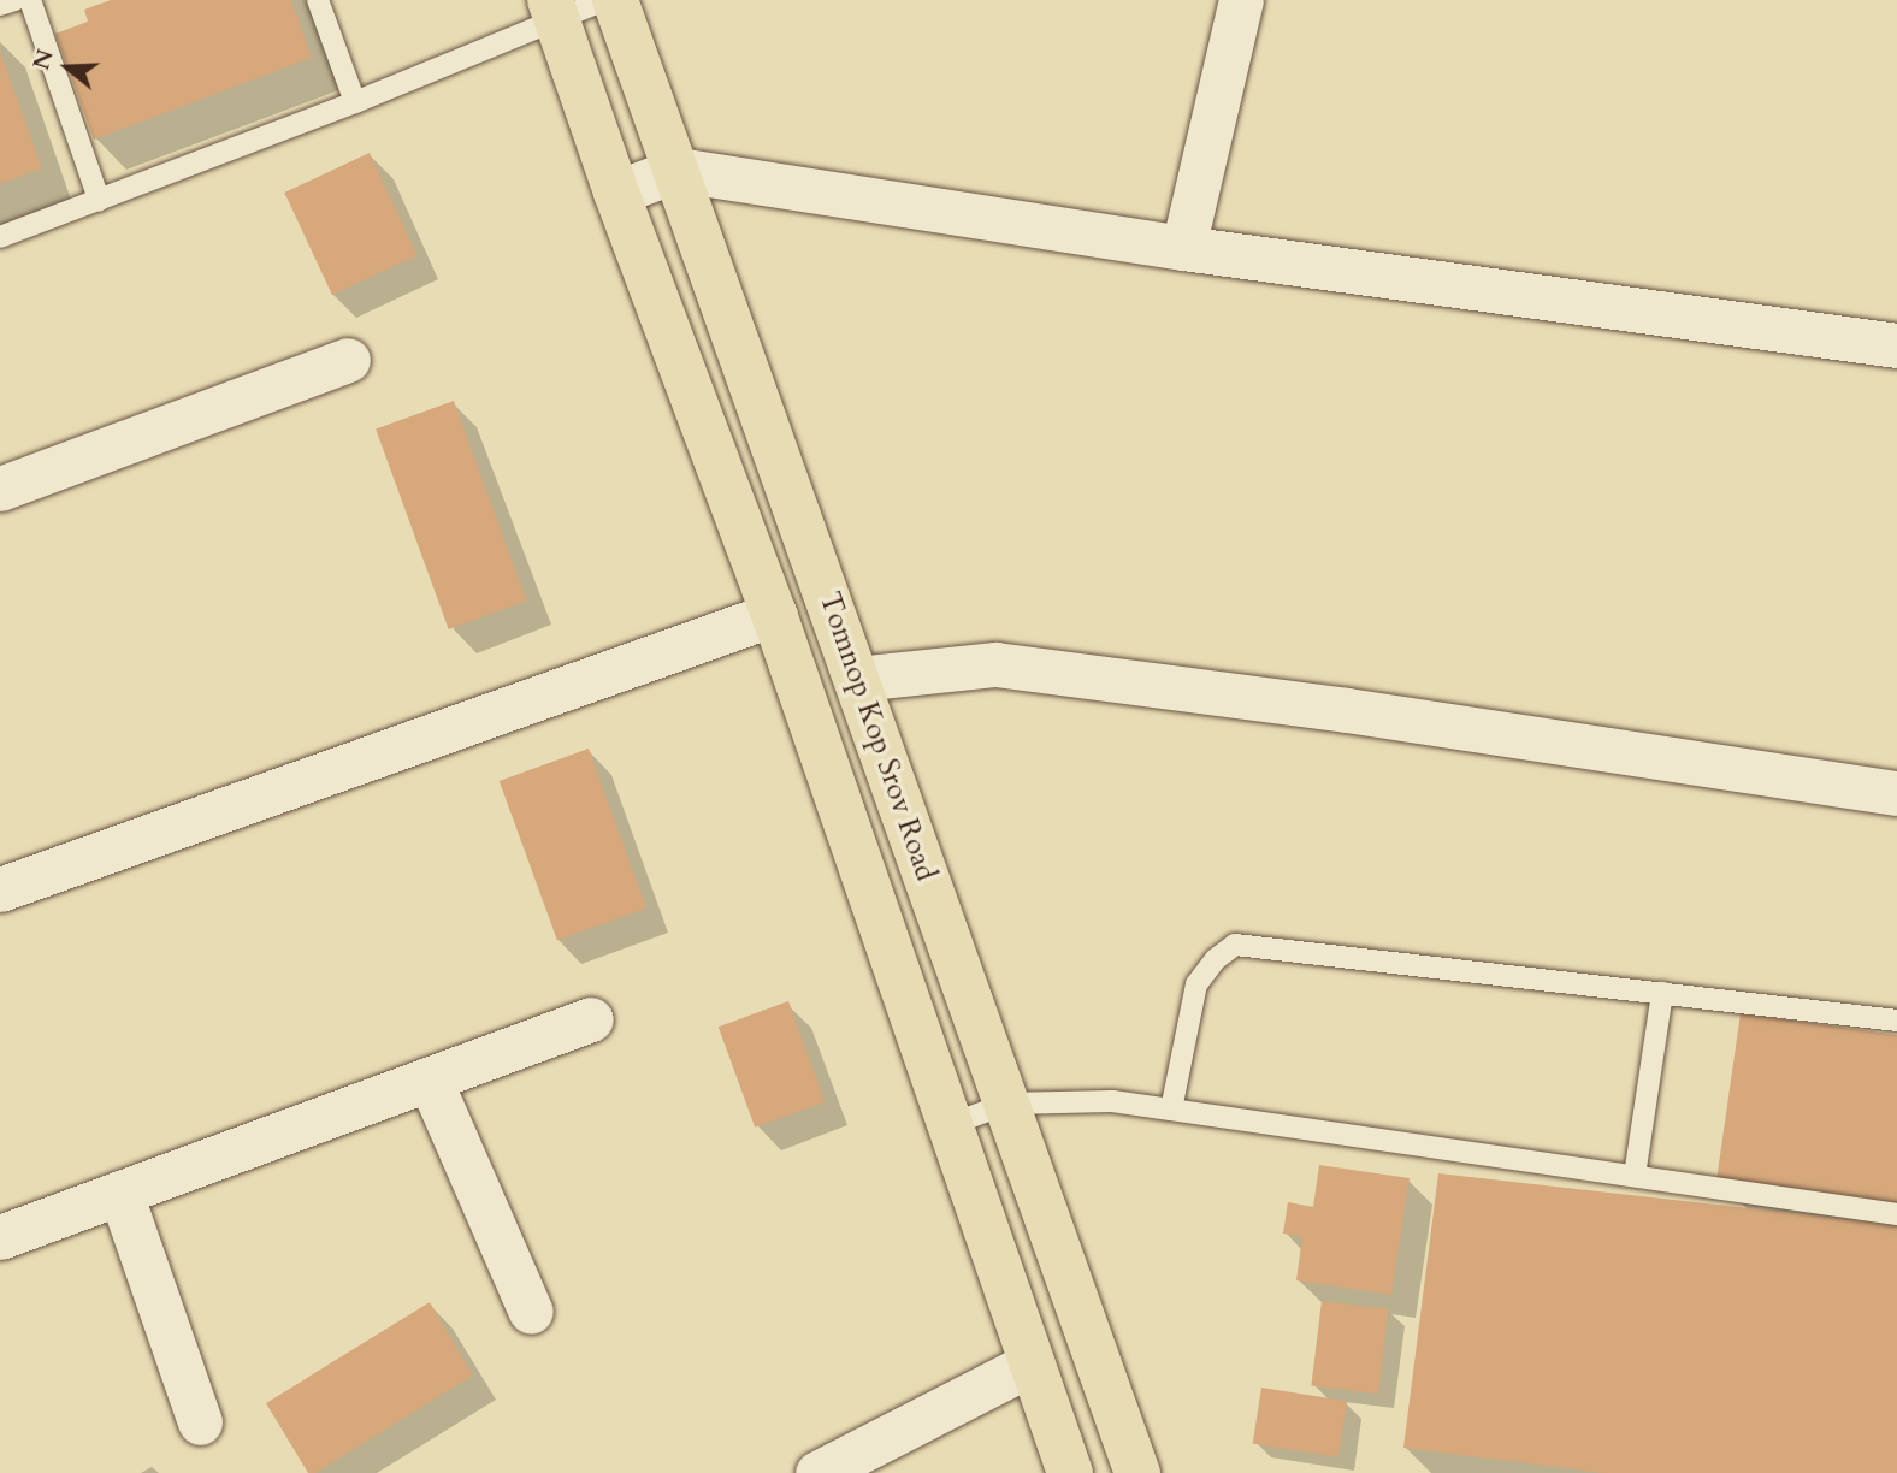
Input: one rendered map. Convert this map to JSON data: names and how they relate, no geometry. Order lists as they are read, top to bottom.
{
  "streets": {
    "main road": ["Tomnop Kop Srov Road"]
  },
  "north": "left"
}
